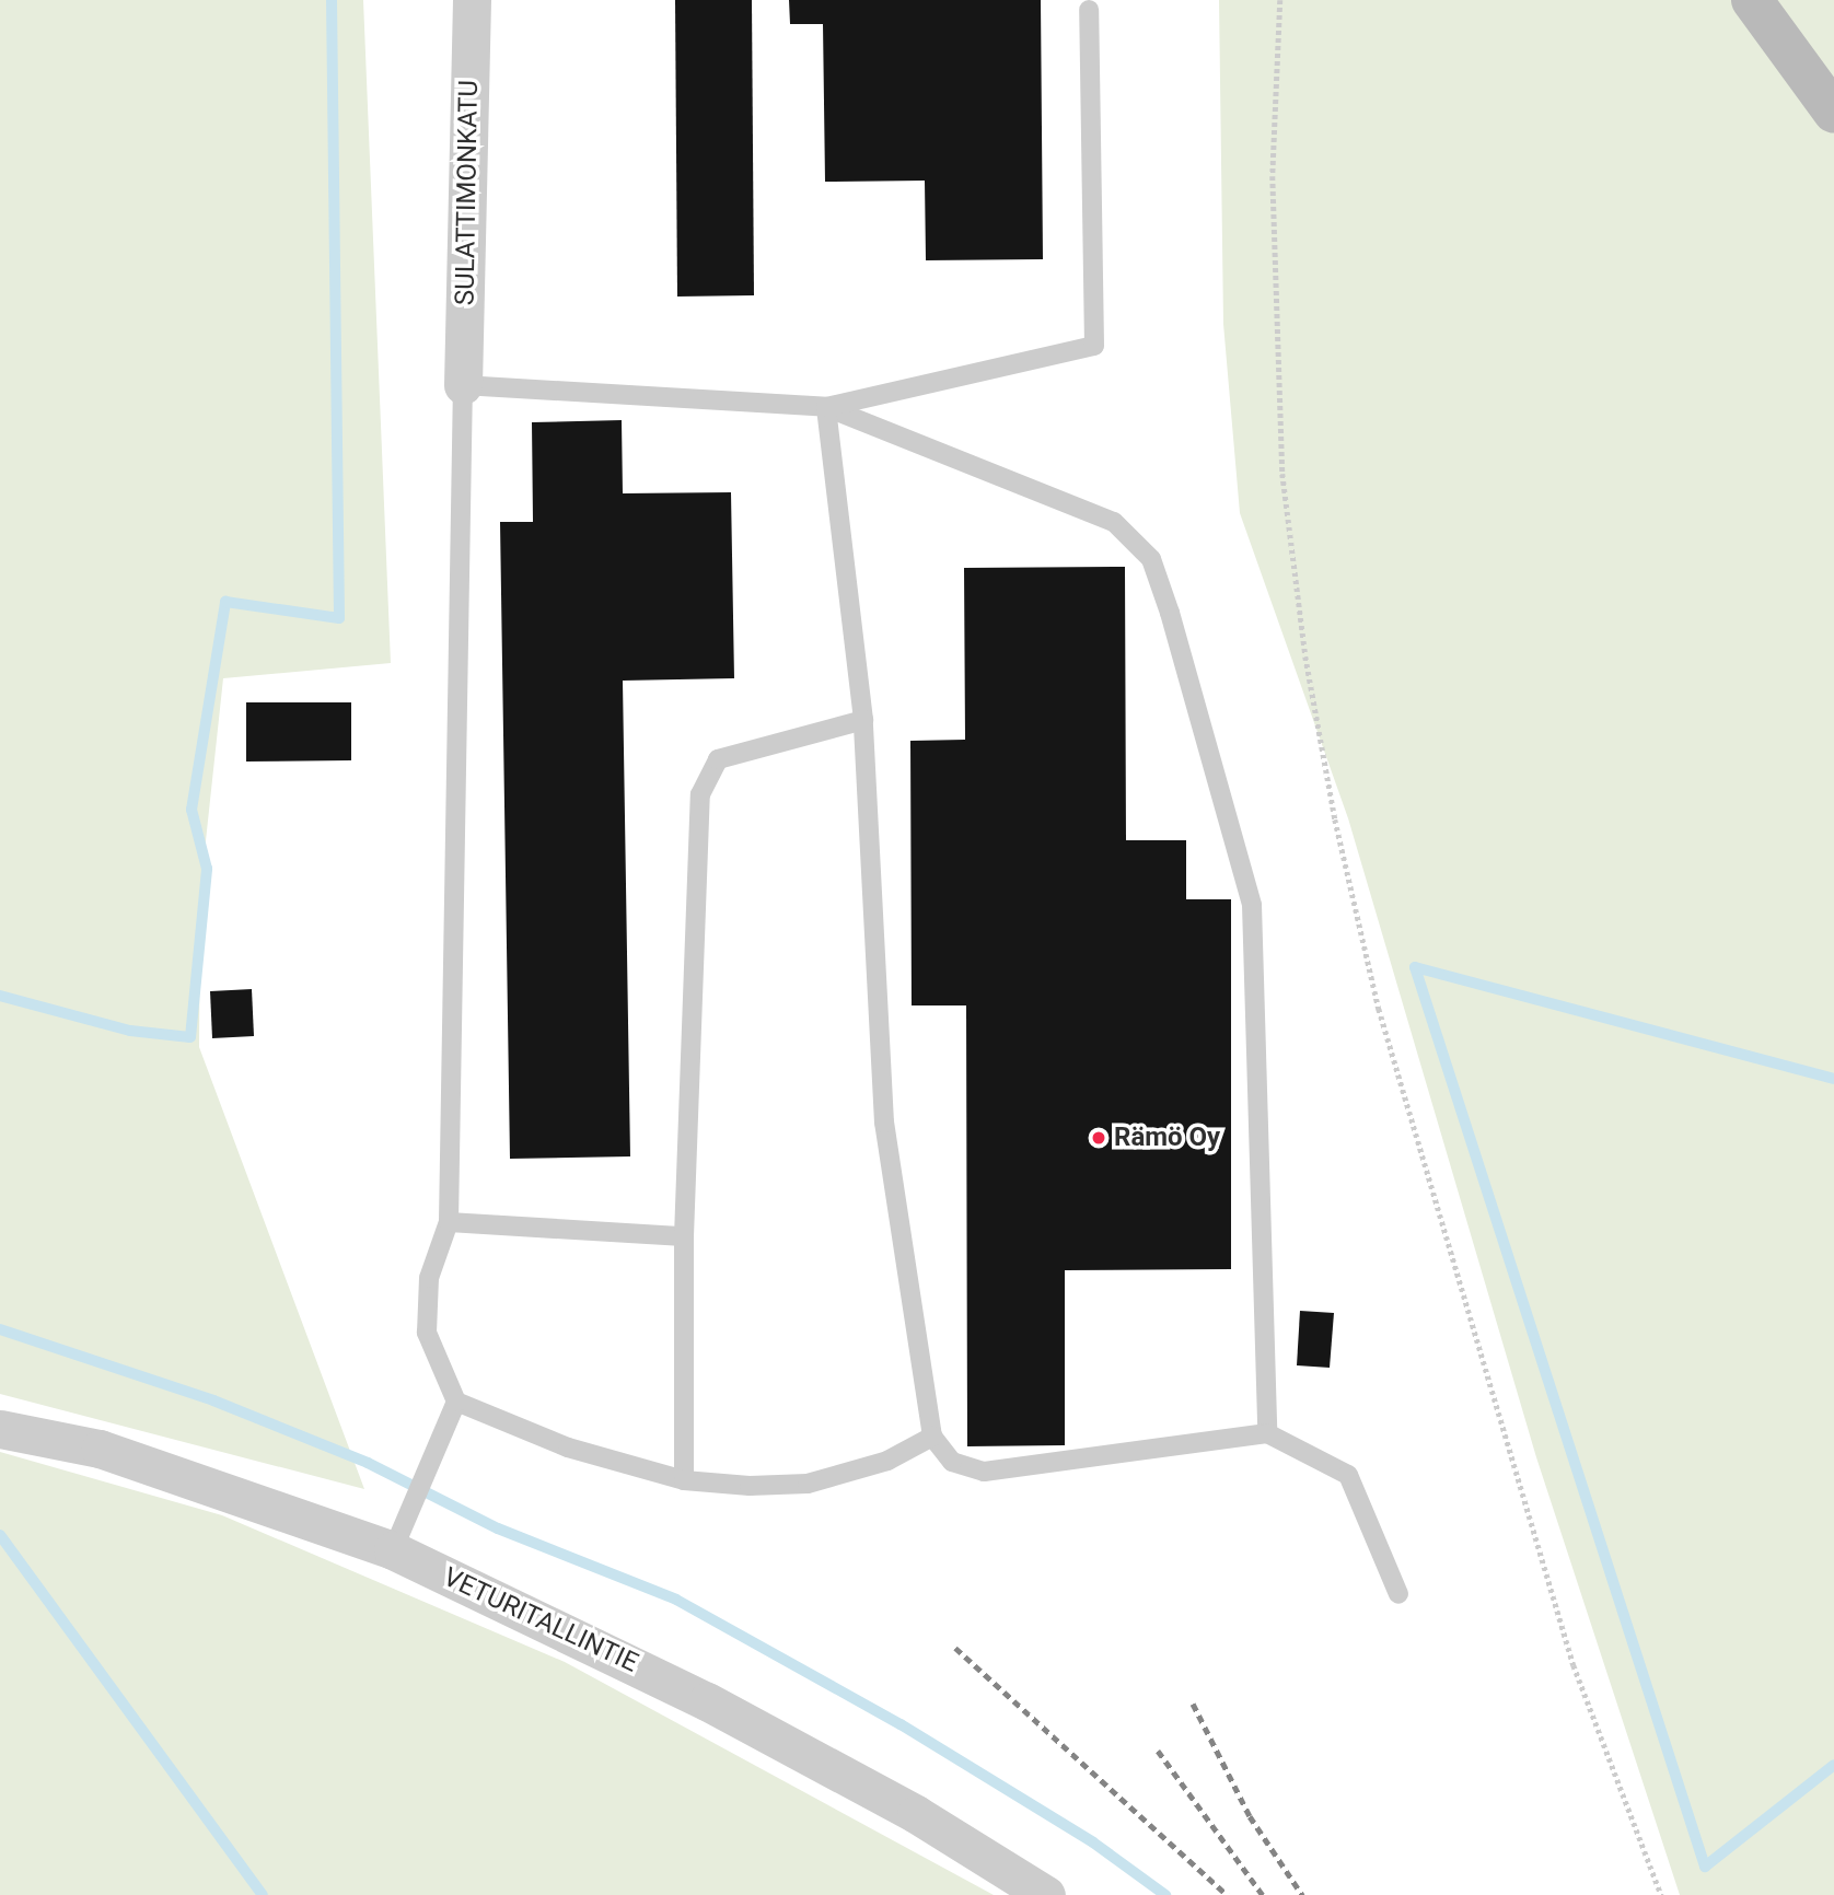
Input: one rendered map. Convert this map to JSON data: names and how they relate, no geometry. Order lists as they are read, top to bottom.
{
  "streets": {
    "street": ["SULATTIMONKATU", "VETURITALLINTIE"]
  },
  "places": ["Rämö Oy"]
}
